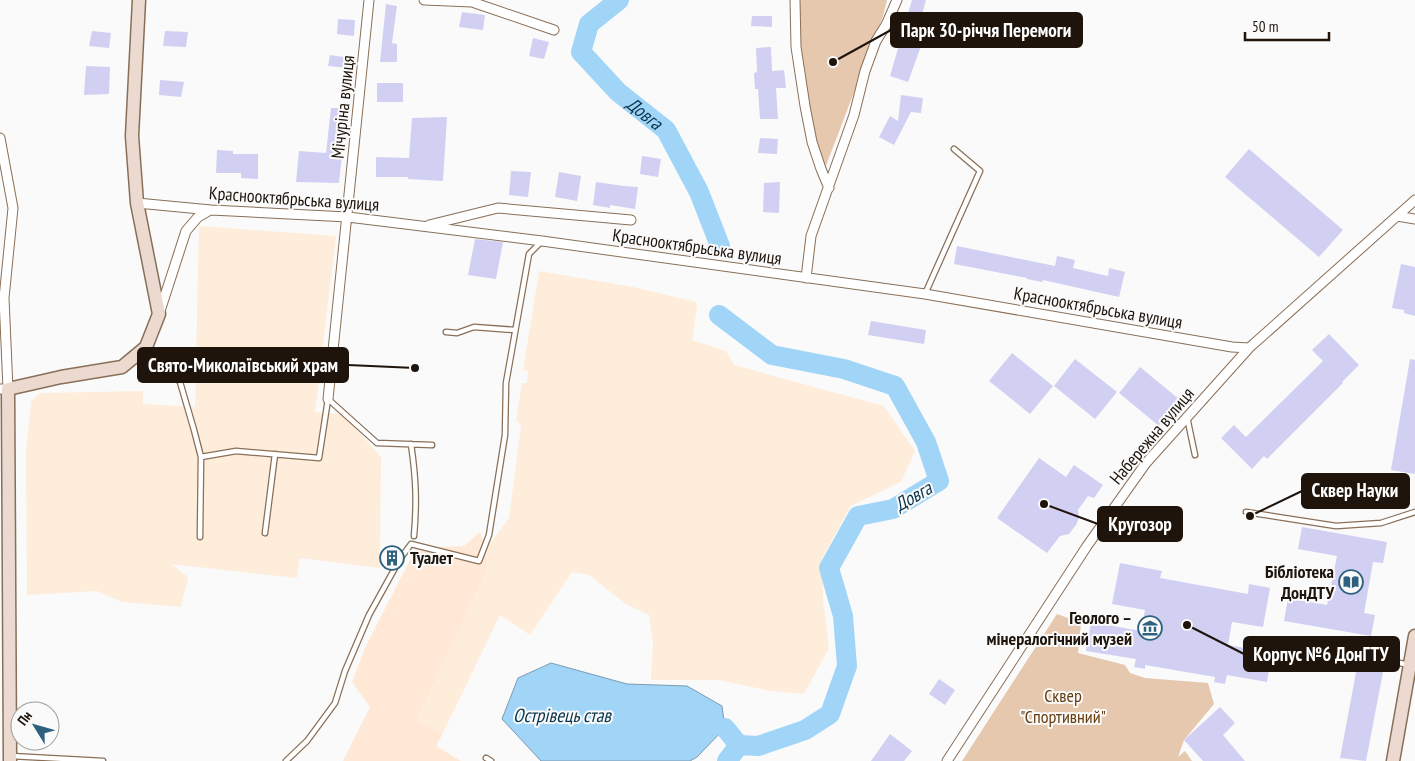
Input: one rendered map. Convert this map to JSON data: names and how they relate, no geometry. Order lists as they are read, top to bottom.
{
  "streets": {
    "street": ["Мічуріна вулиця", "Краснооктябрьська вулиця", "Набережна вулиця"]
  },
  "crossings": [
    ["Мічуріна вулиця", "Краснооктябрьська вулиця"],
    ["Краснооктябрьська вулиця", "Набережна вулиця"]
  ],
  "water": ["Довга", "Острівець став"],
  "parks": ["Сквер \"Спортивний\""],
  "places": {
    "other": [
      "Парк 30-річчя Перемоги",
      "Свято-Миколаївський храм",
      "Кругозор",
      "Сквер Науки",
      "Корпус №6 ДонГТУ"
    ],
    "building": ["Туалет"],
    "library": ["Бібліотека ДонДТУ"],
    "museum": ["Геолого – мінералогічний музей"]
  },
  "scale_bar": "50 m",
  "north": "top left"
}
